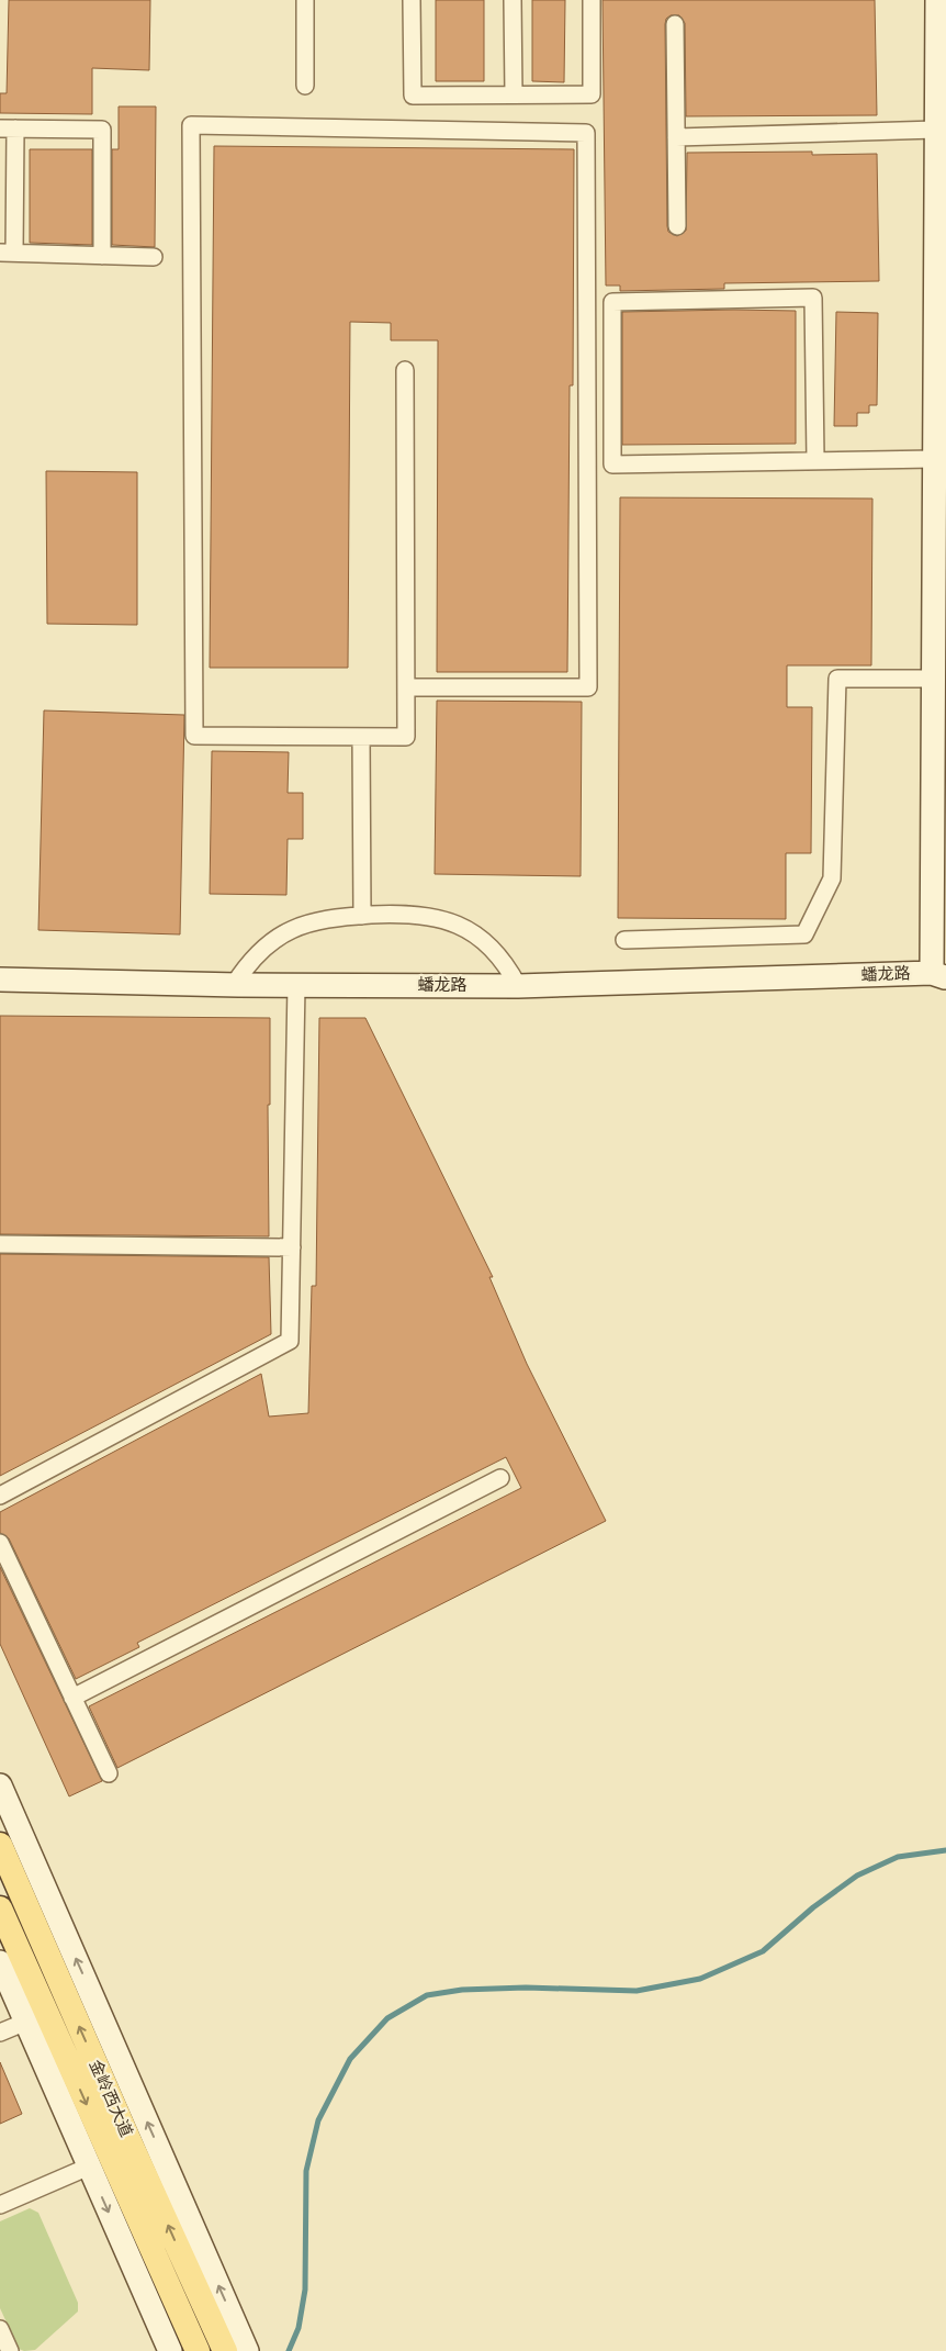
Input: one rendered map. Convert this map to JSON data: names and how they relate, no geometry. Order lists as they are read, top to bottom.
{
  "streets": {
    "main road": ["金岭西大道"],
    "street": ["蟠龙路"]
  }
}
